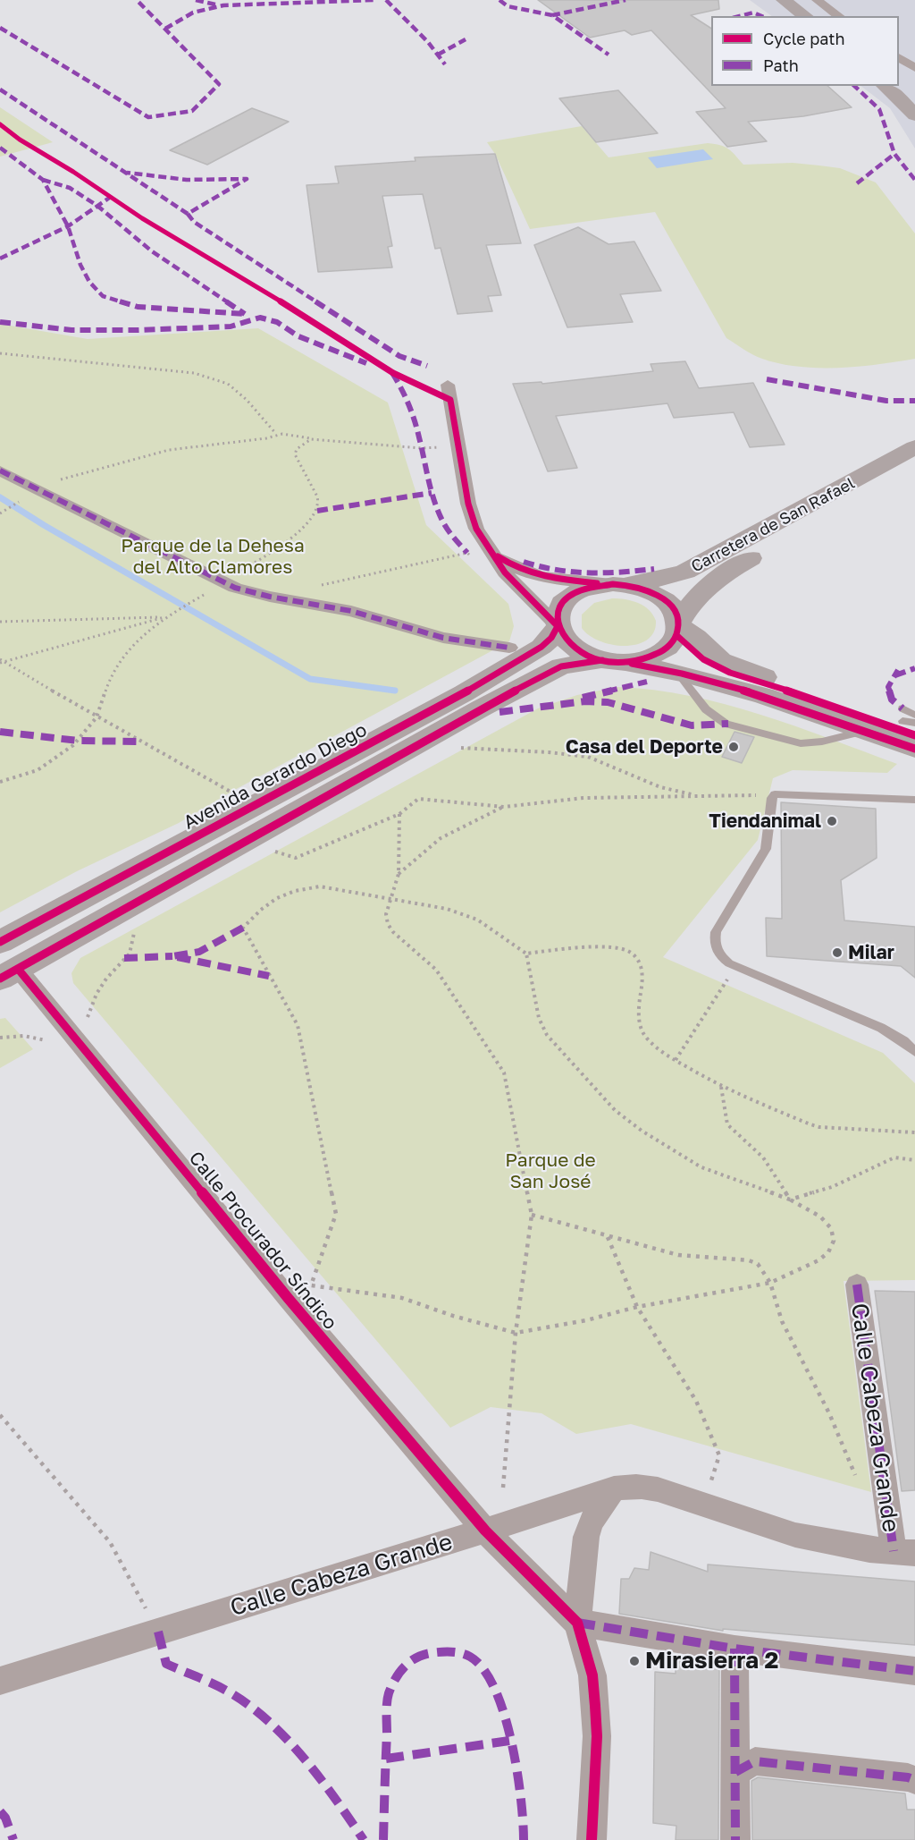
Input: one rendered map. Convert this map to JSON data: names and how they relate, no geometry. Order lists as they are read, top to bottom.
{
  "streets": {
    "main road": ["Carretera de San Rafael", "Avenida Gerardo Diego"],
    "street": ["Calle Procurador Síndico", "Calle Cabeza Grande"]
  },
  "crossings": [
    ["Carretera de San Rafael", "Avenida Gerardo Diego"],
    ["Avenida Gerardo Diego", "Calle Procurador Síndico"],
    ["Calle Procurador Síndico", "Calle Cabeza Grande"]
  ],
  "parks": ["Parque de la Dehesa del Alto Clamores", "Parque de San José"],
  "places": [
    "Casa del Deporte",
    "Tiendanimal",
    "Milar",
    "Mirasierra 2"
  ],
  "legend": ["Cycle path", "Path"]
}
